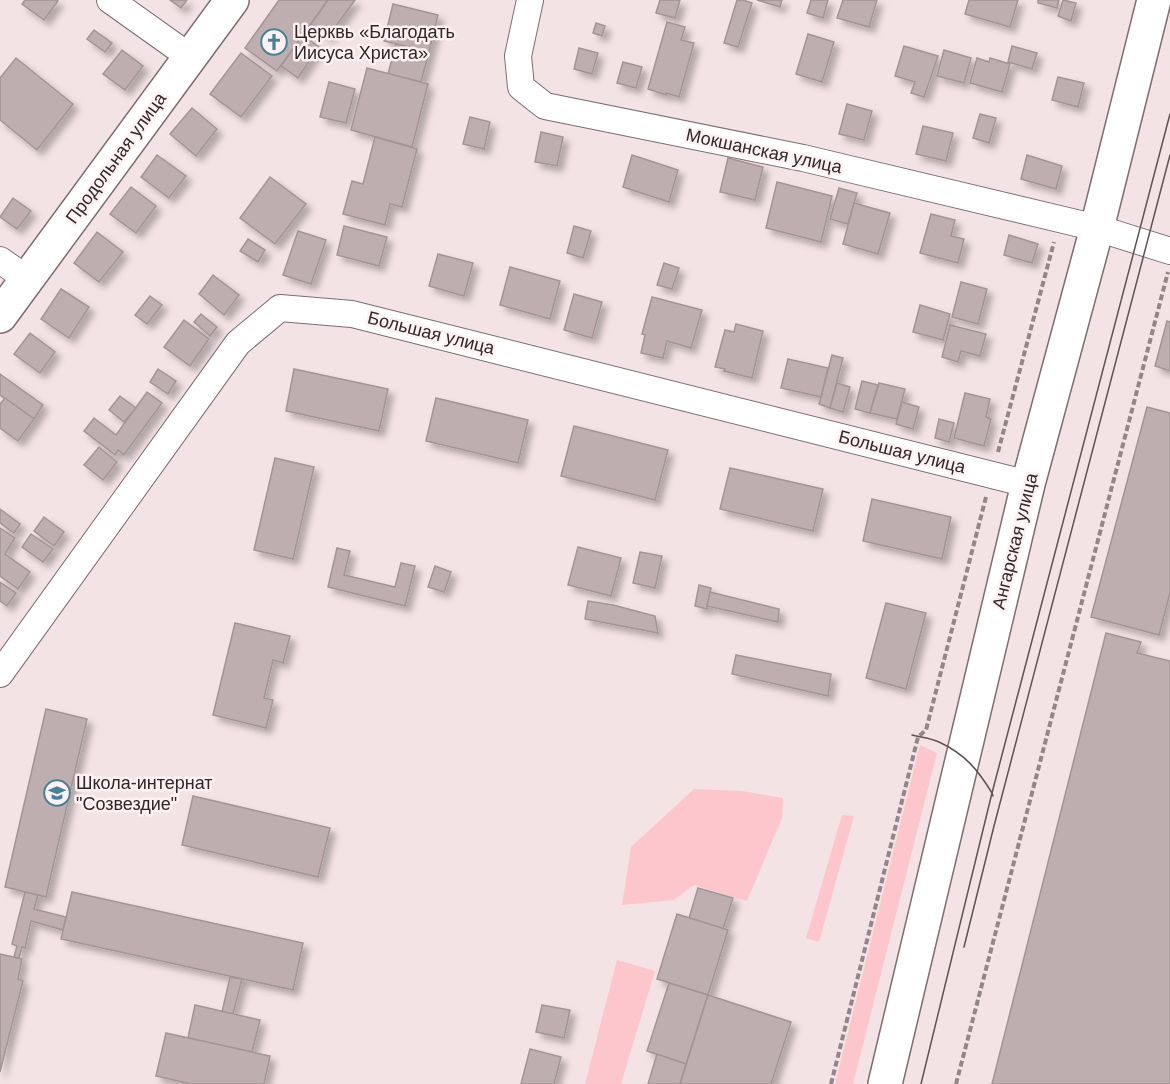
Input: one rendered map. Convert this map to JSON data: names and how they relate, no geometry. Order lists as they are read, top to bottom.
{
  "streets": {
    "main road": ["Продольная улица", "Ангарская улица"],
    "street": ["Мокшанская улица", "Большая улица"]
  },
  "crossings": [
    ["Мокшанская улица", "Ангарская улица"],
    ["Большая улица", "Ангарская улица"]
  ],
  "places": {
    "church": ["Церквь «Благодать Иисуса Христа»"],
    "school or university": ["Школа-интернат \"Созвездие\""]
  }
}
